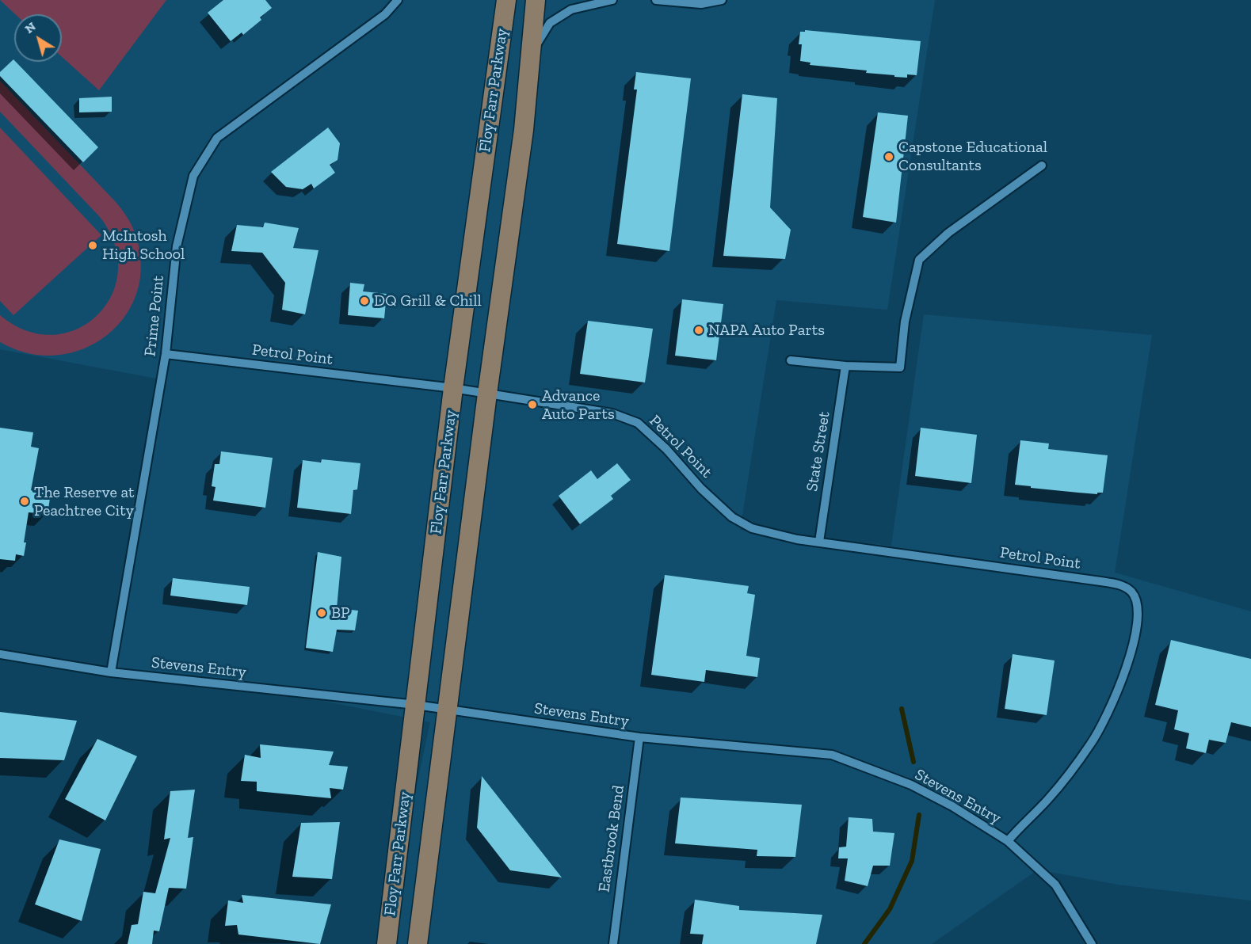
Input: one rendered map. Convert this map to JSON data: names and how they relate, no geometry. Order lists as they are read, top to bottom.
{
  "streets": {
    "main road": ["Floy Farr Parkway"],
    "street": [
      "Prime Point",
      "Petrol Point",
      "State Street",
      "Stevens Entry",
      "Eastbrook Bend"
    ]
  },
  "crossings": [
    ["Floy Farr Parkway", "Petrol Point"],
    ["Floy Farr Parkway", "Stevens Entry"],
    ["Prime Point", "Petrol Point"],
    ["Prime Point", "Stevens Entry"],
    ["Petrol Point", "State Street"],
    ["Petrol Point", "Stevens Entry"],
    ["Stevens Entry", "Eastbrook Bend"]
  ],
  "places": [
    "Capstone Educational Consultants",
    "McIntosh High School",
    "DQ Grill & Chill",
    "NAPA Auto Parts",
    "Advance Auto Parts",
    "The Reserve at Peachtree City",
    "BP"
  ],
  "north": "top left"
}
